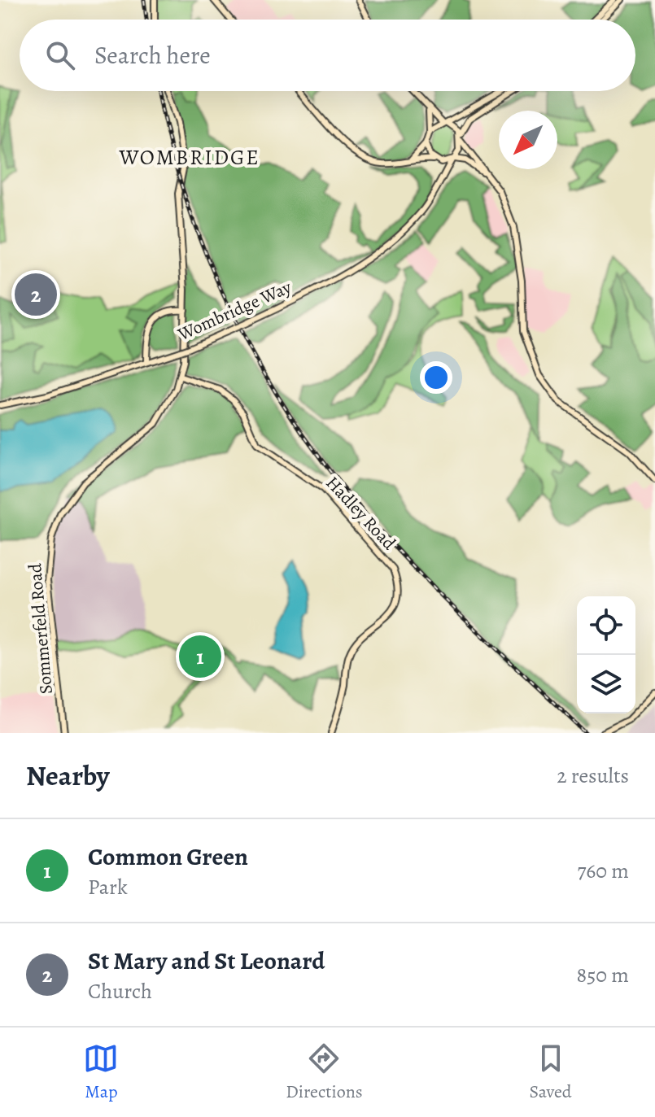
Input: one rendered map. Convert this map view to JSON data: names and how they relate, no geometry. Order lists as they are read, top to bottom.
{
  "streets": {
    "street": ["Wombridge Way", "Hadley Road", "Sommerfeld Road"]
  },
  "crossings": [
    ["Hadley Road", "Sommerfeld Road"]
  ],
  "districts": ["WOMBRIDGE"],
  "north": "bottom left",
  "page": {
    "search": "Search here",
    "pins": ["2", "1"],
    "heading": ["Nearby", "2 results"],
    "list": [
      {
        "mark": "1",
        "name": "Common Green",
        "note": "Park",
        "value": "760 m"
      },
      {
        "mark": "2",
        "name": "St Mary and St Leonard",
        "note": "Church",
        "value": "850 m"
      }
    ],
    "nav": ["Map", "Directions", "Saved"]
  }
}
